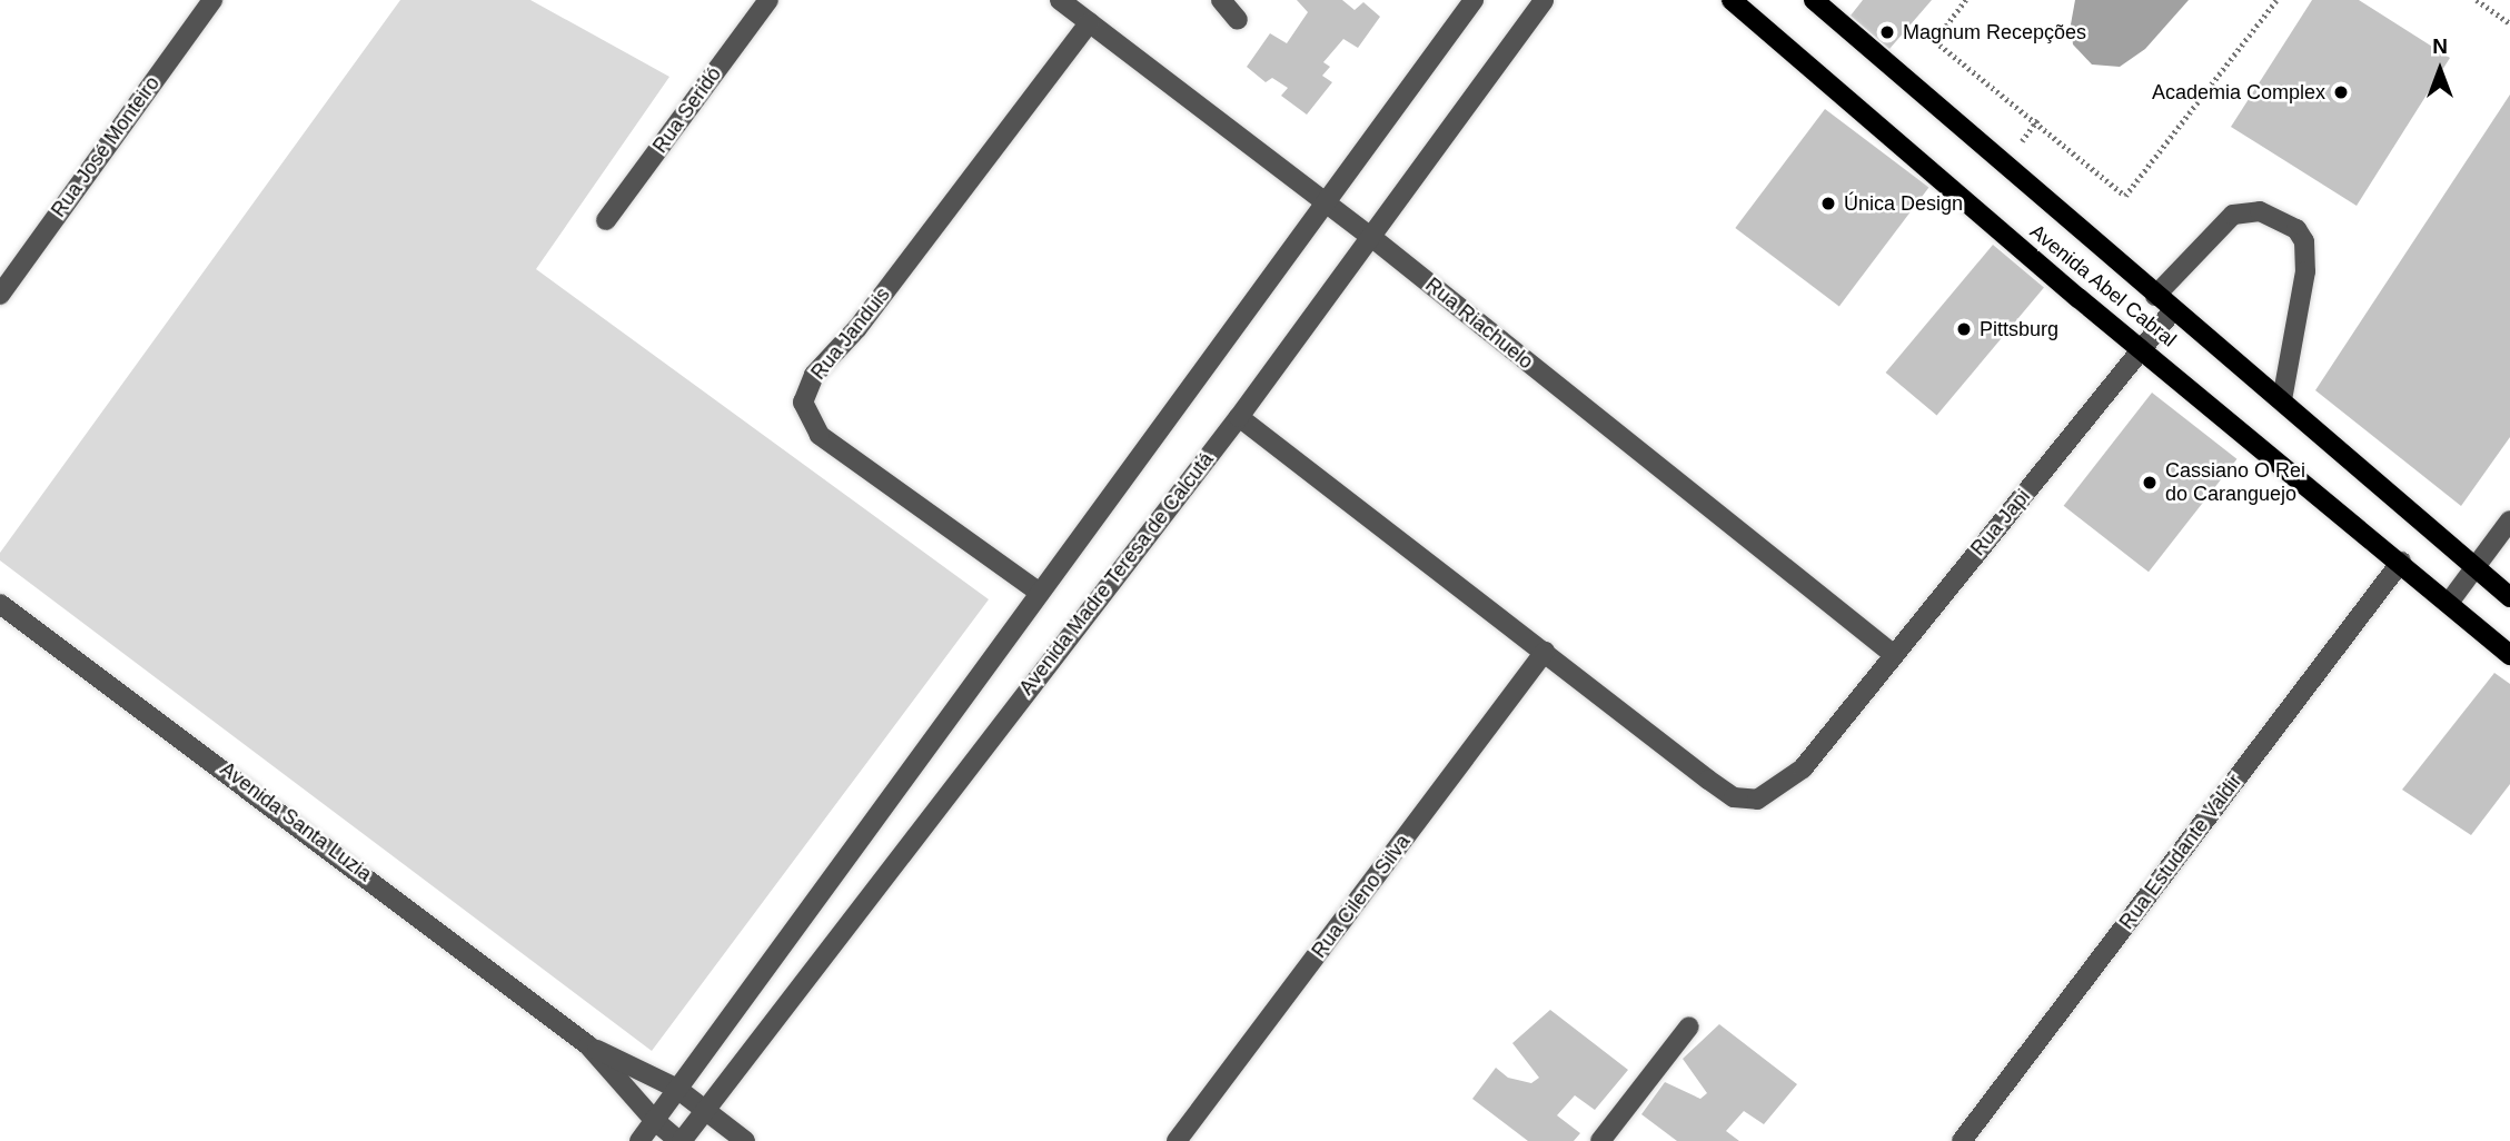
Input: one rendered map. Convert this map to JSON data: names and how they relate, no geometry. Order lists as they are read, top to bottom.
{
  "streets": {
    "main road": ["Avenida Abel Cabral"],
    "street": [
      "Rua Seridó",
      "Rua José Monteiro",
      "Rua Riachuelo",
      "Rua Janduis",
      "Rua Japi",
      "Avenida Madre Teresa de Calcutá",
      "Avenida Santa Luzia",
      "Rua Estudante Valdir",
      "Rua Cileno Silva"
    ]
  },
  "crossings": [
    ["Avenida Abel Cabral", "Rua Japi"],
    ["Avenida Abel Cabral", "Rua Estudante Valdir"],
    ["Rua Riachuelo", "Rua Janduis"],
    ["Rua Riachuelo", "Rua Japi"],
    ["Rua Riachuelo", "Avenida Madre Teresa de Calcutá"],
    ["Rua Japi", "Avenida Madre Teresa de Calcutá"],
    ["Rua Japi", "Rua Cileno Silva"],
    ["Avenida Madre Teresa de Calcutá", "Avenida Santa Luzia"]
  ],
  "places": [
    "Magnum Recepções",
    "Academia Complex",
    "Única Design",
    "Pittsburg",
    "Cassiano O Rei do Caranguejo"
  ],
  "north": "top"
}
